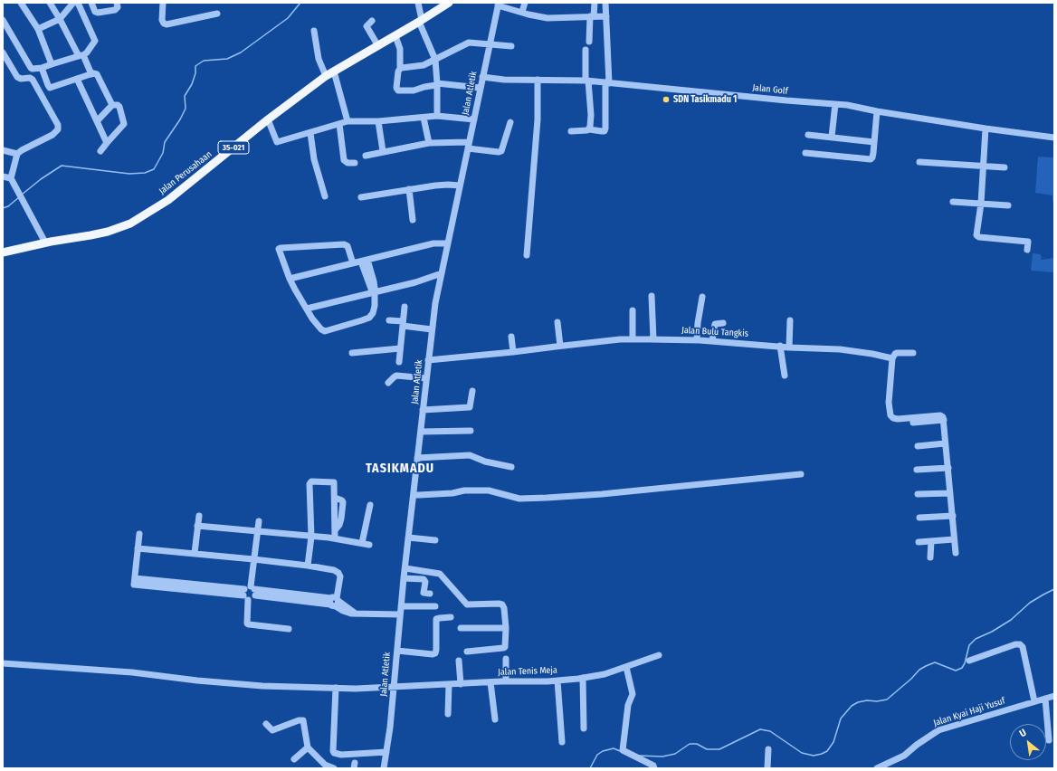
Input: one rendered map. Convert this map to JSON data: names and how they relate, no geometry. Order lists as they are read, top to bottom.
{
  "streets": {
    "main road": ["35-021", "Jalan Perusahaan"],
    "street": [
      "Jalan Golf",
      "Jalan Atletik",
      "Jalan Bulu Tangkis",
      "Jalan Tenis Meja",
      "Jalan Kyai Haji Yusuf"
    ]
  },
  "crossings": [
    ["Jalan Golf", "Jalan Atletik"],
    ["Jalan Atletik", "Jalan Bulu Tangkis"],
    ["Jalan Atletik", "Jalan Tenis Meja"]
  ],
  "districts": ["TASIKMADU"],
  "places": ["SDN Tasikmadu 1"],
  "north": "top left"
}
